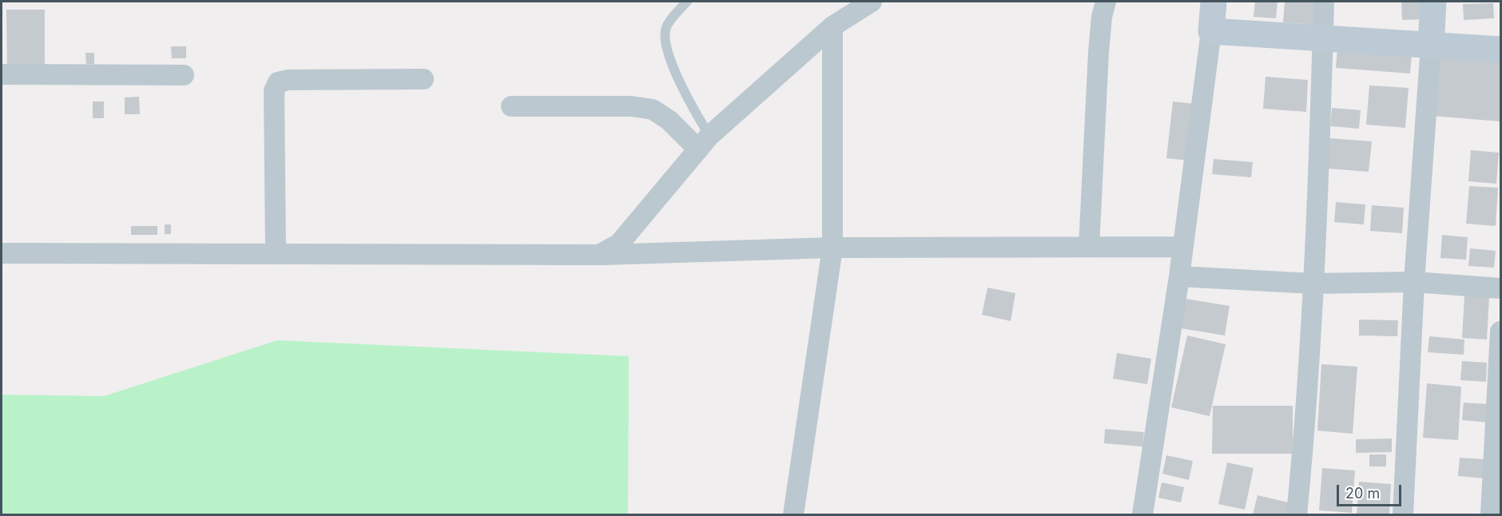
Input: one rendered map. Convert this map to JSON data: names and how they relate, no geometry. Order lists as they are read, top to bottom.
{
  "scale_bar": "20 m"
}
